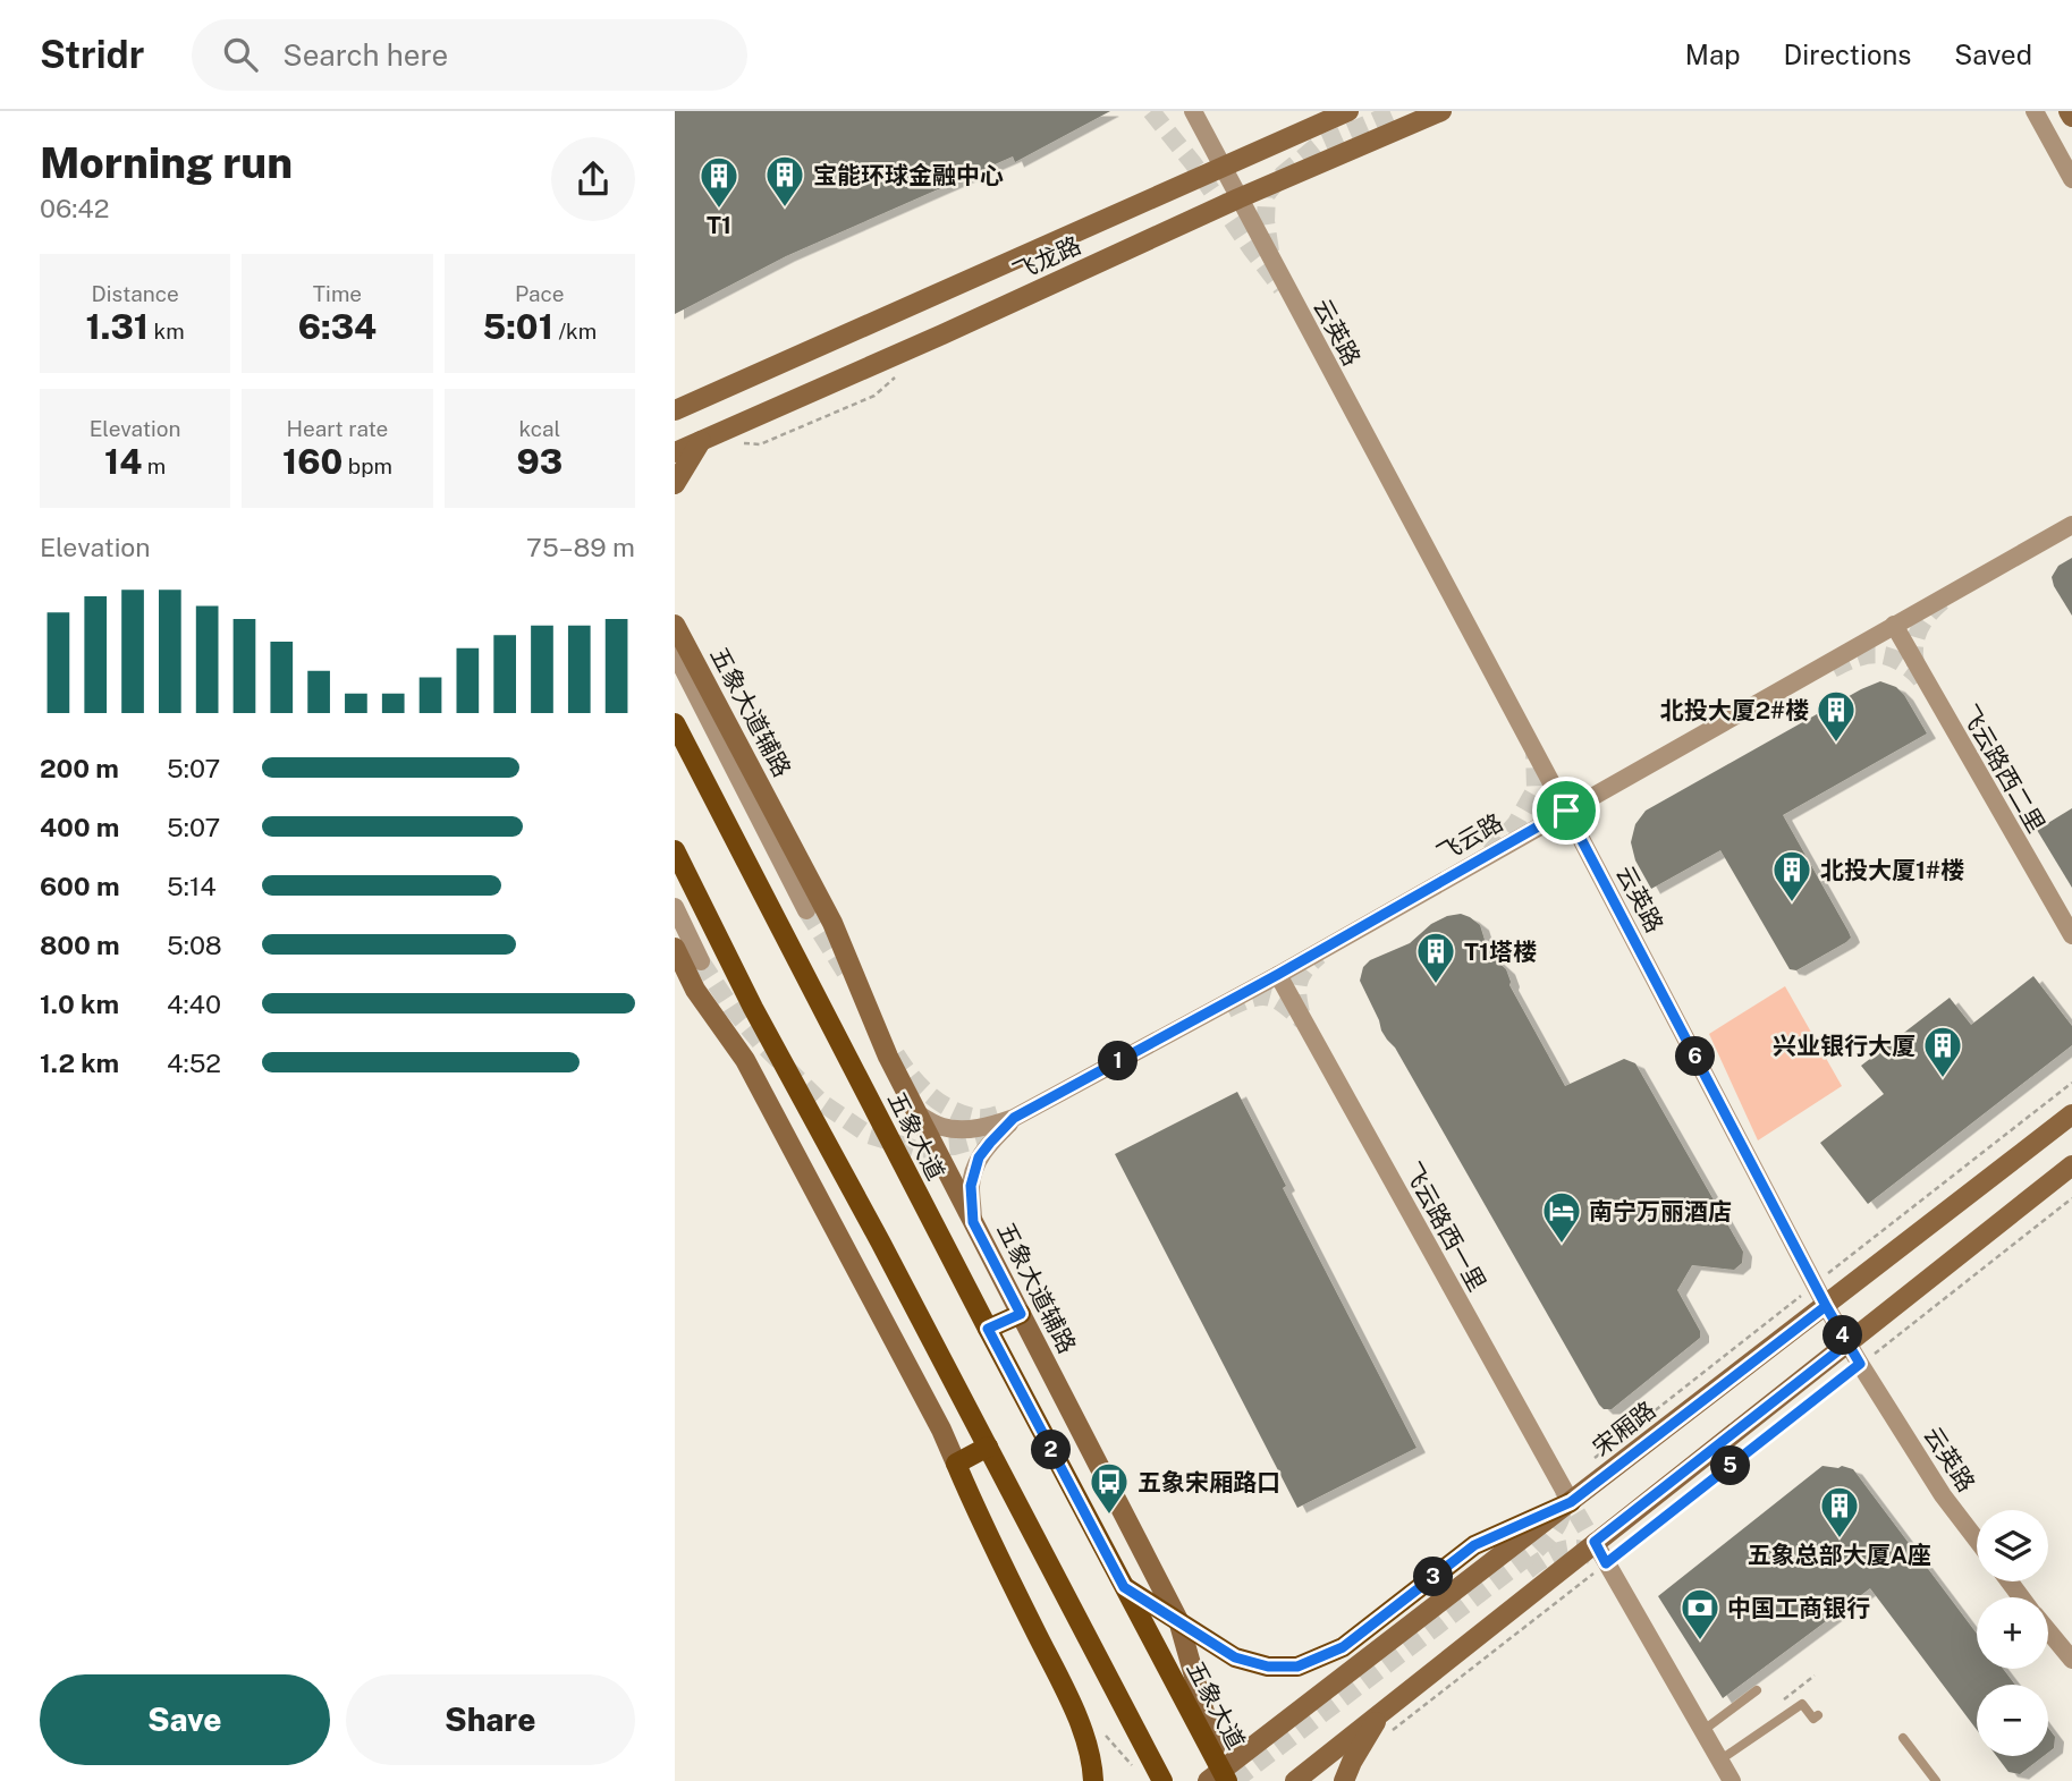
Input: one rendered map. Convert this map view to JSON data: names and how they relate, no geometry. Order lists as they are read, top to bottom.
{
  "streets": {
    "main road": ["五象大道"],
    "street": [
      "飞龙路",
      "云英路",
      "五象大道辅路",
      "飞云路西二里",
      "飞云路",
      "飞云路西一里",
      "宋厢路"
    ]
  },
  "crossings": [
    ["飞龙路", "云英路"],
    ["云英路", "飞云路"],
    ["云英路", "宋厢路"],
    ["五象大道辅路", "飞云路"],
    ["五象大道辅路", "五象大道"],
    ["五象大道辅路", "宋厢路"],
    ["飞云路西二里", "飞云路"],
    ["飞云路", "飞云路西一里"],
    ["五象大道", "宋厢路"],
    ["飞云路西一里", "宋厢路"]
  ],
  "places": {
    "building": [
      "宝能环球金融中心",
      "T1",
      "北投大厦2#楼",
      "北投大厦1#楼",
      "T1塔楼",
      "兴业银行大厦",
      "五象总部大厦A座"
    ],
    "hotel": ["南宁万丽酒店"],
    "bus stop": ["五象宋厢路口"],
    "bank": ["中国工商银行"]
  },
  "page": {
    "header": "Stridr",
    "search": "Search here",
    "nav": ["Map", "Directions", "Saved"],
    "heading": ["Morning run", "06:42"],
    "stats": [
      ["Distance", "1.31 km"],
      ["Time", "6:34"],
      ["Pace", "5:01 /km"],
      ["Elevation", "14 m"],
      ["Heart rate", "160 bpm"],
      ["kcal", "93"]
    ],
    "chart": ["Elevation", "75–89 m"],
    "list": [
      {
        "name": "200 m",
        "note": "5:07"
      },
      {
        "name": "400 m",
        "note": "5:07"
      },
      {
        "name": "600 m",
        "note": "5:14"
      },
      {
        "name": "800 m",
        "note": "5:08"
      },
      {
        "name": "1.0 km",
        "note": "4:40"
      },
      {
        "name": "1.2 km",
        "note": "4:52"
      }
    ],
    "pins": [
      "6",
      "1",
      "4",
      "2",
      "5",
      "3"
    ],
    "map_buttons": ["+", "−"],
    "buttons": ["Save", "Share"]
  }
}
